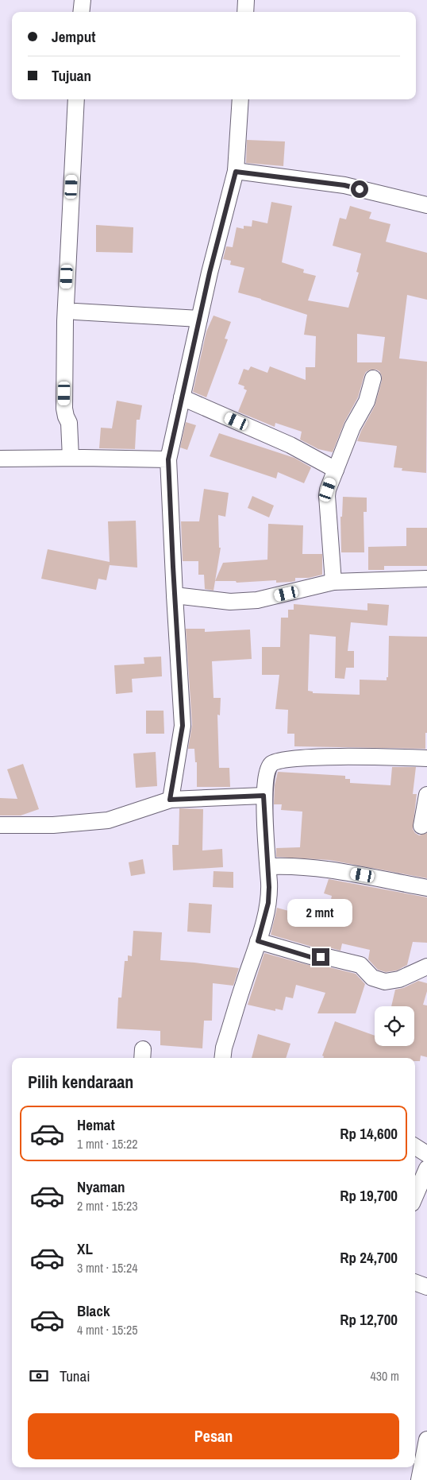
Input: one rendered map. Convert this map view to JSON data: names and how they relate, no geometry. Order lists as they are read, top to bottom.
{
  "page": {
    "banner": ["Jemput", "Tujuan"],
    "bubble": "2 mnt",
    "heading": "Pilih kendaraan",
    "list": [
      {
        "name": "Hemat",
        "note": "1 mnt · 15:22",
        "value": "Rp 14,600"
      },
      {
        "name": "Nyaman",
        "note": "2 mnt · 15:23",
        "value": "Rp 19,700"
      },
      {
        "name": "XL",
        "note": "3 mnt · 15:24",
        "value": "Rp 24,700"
      },
      {
        "name": "Black",
        "note": "4 mnt · 15:25",
        "value": "Rp 12,700"
      }
    ],
    "pay": ["Tunai", "430 m"],
    "buttons": "Pesan"
  }
}
